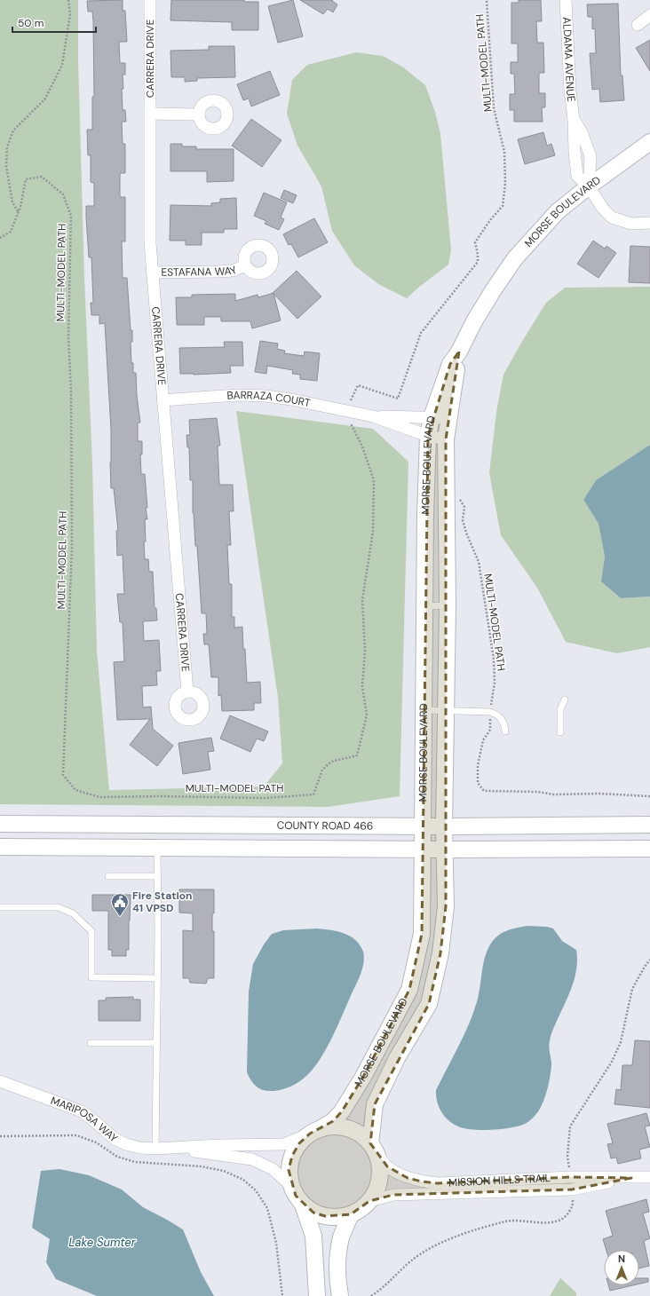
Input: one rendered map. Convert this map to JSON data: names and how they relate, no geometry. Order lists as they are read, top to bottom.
{
  "streets": {
    "main road": ["MORSE BOULEVARD", "COUNTY ROAD 466"],
    "street": [
      "CARRERA DRIVE",
      "ALDAMA AVENUE",
      "ESTAFANA WAY",
      "BARRAZA COURT",
      "MARIPOSA WAY",
      "MISSION HILLS TRAIL"
    ],
    "path": ["MULTI-MODEL PATH"]
  },
  "crossings": [
    ["CARRERA DRIVE", "ESTAFANA WAY"],
    ["CARRERA DRIVE", "BARRAZA COURT"],
    ["ALDAMA AVENUE", "MORSE BOULEVARD"],
    ["MULTI-MODEL PATH", "MORSE BOULEVARD"],
    ["MULTI-MODEL PATH", "BARRAZA COURT"],
    ["MORSE BOULEVARD", "BARRAZA COURT"],
    ["MORSE BOULEVARD", "COUNTY ROAD 466"],
    ["MORSE BOULEVARD", "MARIPOSA WAY"],
    ["MORSE BOULEVARD", "MISSION HILLS TRAIL"],
    ["MARIPOSA WAY", "MISSION HILLS TRAIL"]
  ],
  "water": ["Lake Sumter"],
  "places": {
    "public building": ["Fire Station 41 VPSD"]
  },
  "scale_bar": "50 m",
  "north": "top"
}
